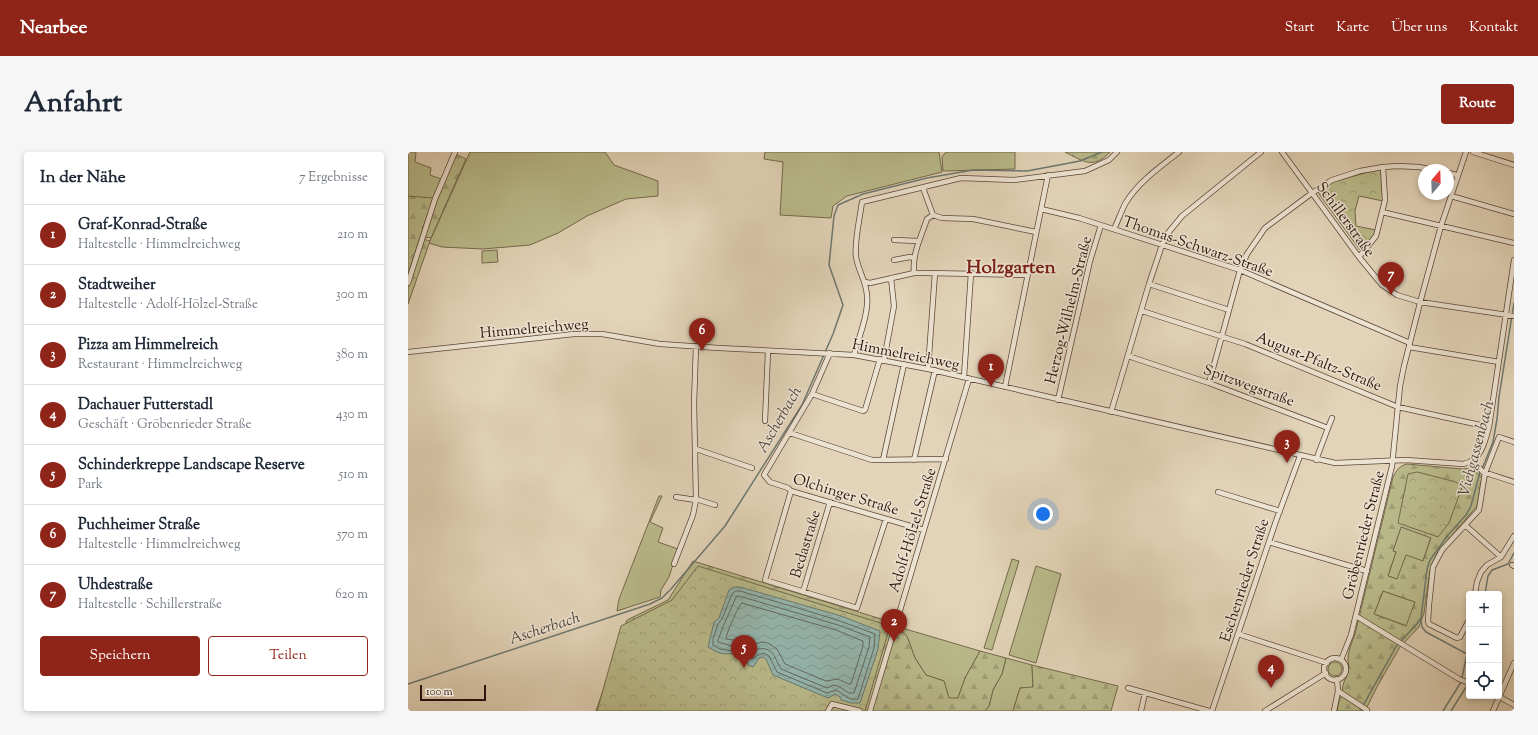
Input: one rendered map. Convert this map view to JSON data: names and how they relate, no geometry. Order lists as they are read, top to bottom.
{
  "streets": {
    "street": [
      "Schillerstraße",
      "Thomas-Schwarz-Straße",
      "Herzog-Wilhelm-Straße",
      "Himmelreichweg",
      "August-Pfaltz-Straße",
      "Spitzwegstraße",
      "Olchinger Straße",
      "Adolf-Hölzel-Straße",
      "Gröbenrieder Straße",
      "Bedastraße",
      "Eschenrieder Straße"
    ]
  },
  "crossings": [
    ["Thomas-Schwarz-Straße", "Herzog-Wilhelm-Straße"],
    ["Herzog-Wilhelm-Straße", "Himmelreichweg"],
    ["Himmelreichweg", "Adolf-Hölzel-Straße"],
    ["Himmelreichweg", "Gröbenrieder Straße"],
    ["Himmelreichweg", "Eschenrieder Straße"],
    ["Olchinger Straße", "Adolf-Hölzel-Straße"],
    ["Olchinger Straße", "Bedastraße"]
  ],
  "districts": ["Holzgarten"],
  "water": ["Ascherbach", "Viehgassenbach"],
  "scale_bar": "100 m",
  "north": "top",
  "page": {
    "header": "Nearbee",
    "nav": [
      "Start",
      "Karte",
      "Über uns",
      "Kontakt"
    ],
    "title": "Anfahrt",
    "buttons": [
      "Route",
      ["Speichern", "Teilen"]
    ],
    "heading": ["In der Nähe", "7 Ergebnisse"],
    "list": [
      {
        "mark": "1",
        "name": "Graf-Konrad-Straße",
        "note": "Haltestelle · Himmelreichweg",
        "value": "210 m"
      },
      {
        "mark": "2",
        "name": "Stadtweiher",
        "note": "Haltestelle · Adolf-Hölzel-Straße",
        "value": "300 m"
      },
      {
        "mark": "3",
        "name": "Pizza am Himmelreich",
        "note": "Restaurant · Himmelreichweg",
        "value": "380 m"
      },
      {
        "mark": "4",
        "name": "Dachauer Futterstadl",
        "note": "Geschäft · Gröbenrieder Straße",
        "value": "430 m"
      },
      {
        "mark": "5",
        "name": "Schinderkreppe Landscape Reserve",
        "note": "Park",
        "value": "510 m"
      },
      {
        "mark": "6",
        "name": "Puchheimer Straße",
        "note": "Haltestelle · Himmelreichweg",
        "value": "570 m"
      },
      {
        "mark": "7",
        "name": "Uhdestraße",
        "note": "Haltestelle · Schillerstraße",
        "value": "620 m"
      }
    ],
    "pins": [
      "7",
      "6",
      "1",
      "3",
      "2",
      "5",
      "4"
    ],
    "map_buttons": ["+", "−"],
    "scale": "100 m"
  }
}
